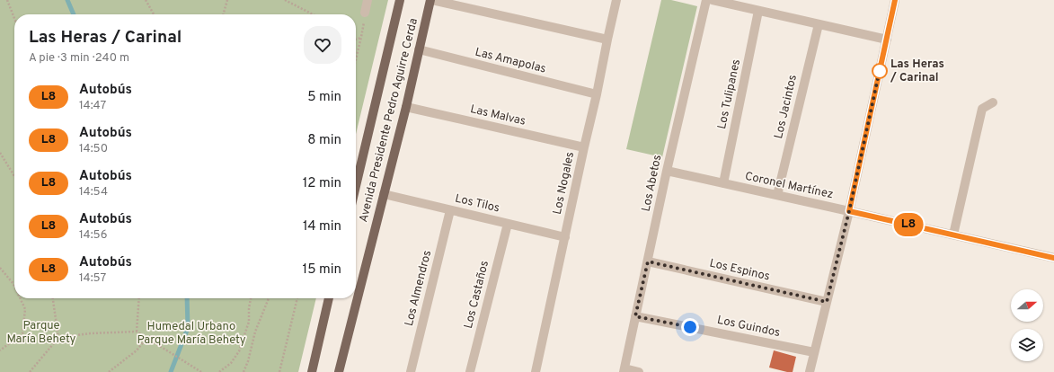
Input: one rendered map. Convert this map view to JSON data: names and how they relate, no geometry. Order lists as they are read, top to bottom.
{
  "streets": {
    "main road": ["Avenida Presidente Pedro Aguirre Cerda"],
    "street": [
      "Las Amapolas",
      "Los Tulipanes",
      "Los Jacintos",
      "Las Malvas",
      "Los Nogales",
      "Los Abetos",
      "Coronel Martínez",
      "Los Tilos",
      "Los Espinos",
      "Los Almendros",
      "Los Castaños",
      "Los Guindos"
    ]
  },
  "crossings": [
    ["Las Amapolas", "Avenida Presidente Pedro Aguirre Cerda"],
    ["Las Amapolas", "Los Nogales"],
    ["Los Tulipanes", "Coronel Martínez"],
    ["Los Jacintos", "Coronel Martínez"],
    ["Las Malvas", "Avenida Presidente Pedro Aguirre Cerda"],
    ["Las Malvas", "Los Nogales"],
    ["Avenida Presidente Pedro Aguirre Cerda", "Los Tilos"],
    ["Los Nogales", "Los Tilos"],
    ["Los Abetos", "Coronel Martínez"],
    ["Los Abetos", "Los Espinos"],
    ["Los Abetos", "Los Guindos"],
    ["Los Tilos", "Los Almendros"],
    ["Los Tilos", "Los Castaños"]
  ],
  "parks": ["Parque María Behety", "Humedal Urbano Parque María Behety"],
  "places": ["Las Heras / Carinal"],
  "lines": ["bus line L8"],
  "north": "right",
  "page": {
    "on_map": "L8",
    "heading": ["Las Heras / Carinal", "A pie · 3 min · 240 m"],
    "list": [
      {
        "mark": "L8",
        "name": "Autobús",
        "note": "14:47",
        "value": "5 min"
      },
      {
        "mark": "L8",
        "name": "Autobús",
        "note": "14:50",
        "value": "8 min"
      },
      {
        "mark": "L8",
        "name": "Autobús",
        "note": "14:54",
        "value": "12 min"
      },
      {
        "mark": "L8",
        "name": "Autobús",
        "note": "14:56",
        "value": "14 min"
      },
      {
        "mark": "L8",
        "name": "Autobús",
        "note": "14:57",
        "value": "15 min"
      }
    ]
  }
}
